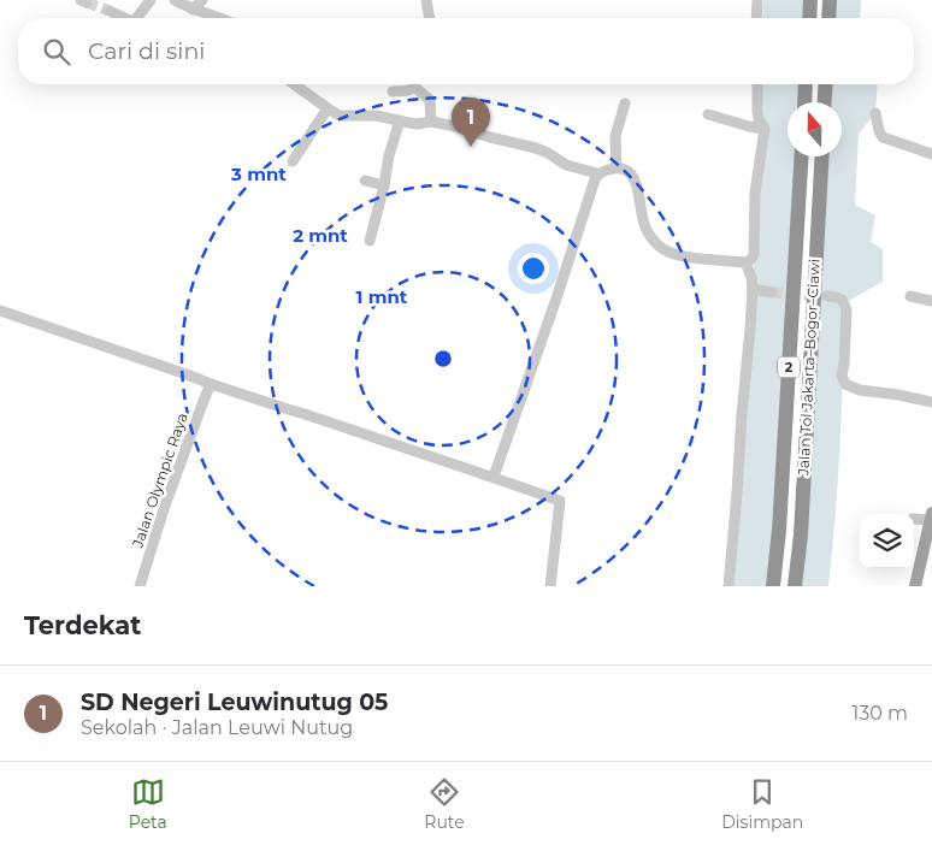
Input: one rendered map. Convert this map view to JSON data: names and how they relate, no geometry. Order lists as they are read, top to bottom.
{
  "streets": {
    "highway": ["2", "Jalan Tol Jakarta–Bogor–Ciawi"],
    "street": ["Jalan Olympic Raya"]
  },
  "north": "top",
  "page": {
    "search": "Cari di sini",
    "pins": "1",
    "heading": "Terdekat",
    "list": [
      {
        "mark": "1",
        "name": "SD Negeri Leuwinutug 05",
        "note": "Sekolah · Jalan Leuwi Nutug",
        "value": "130 m"
      }
    ],
    "nav": ["Peta", "Rute", "Disimpan"]
  },
  "rings": ["3 mnt", "2 mnt", "1 mnt"]
}
